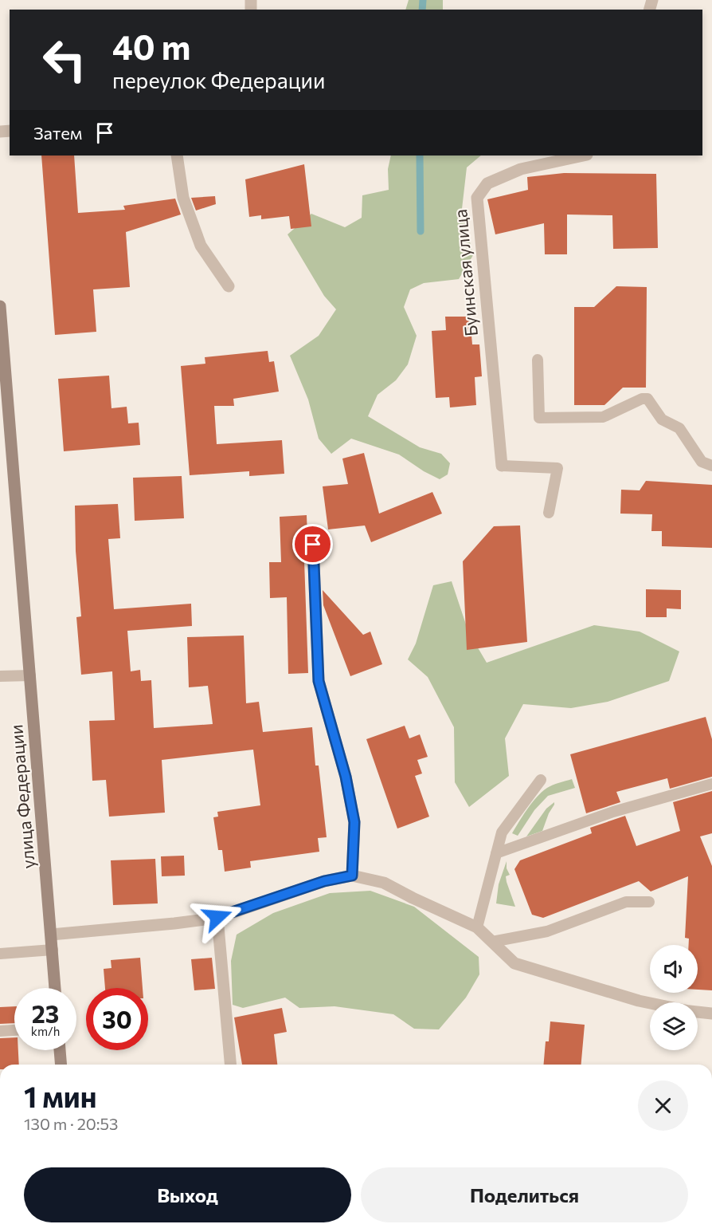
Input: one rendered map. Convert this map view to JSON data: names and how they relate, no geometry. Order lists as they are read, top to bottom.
{
  "streets": {
    "main road": ["улица Федерации"],
    "street": ["Буинская улица"]
  },
  "page": {
    "turn": ["40 m", "переулок Федерации"],
    "then": "Затем",
    "speed": "23 km/h",
    "limit": "30",
    "heading": ["1 мин", "130 m · 20:53"],
    "buttons": ["Выход", "Поделиться"]
  }
}
